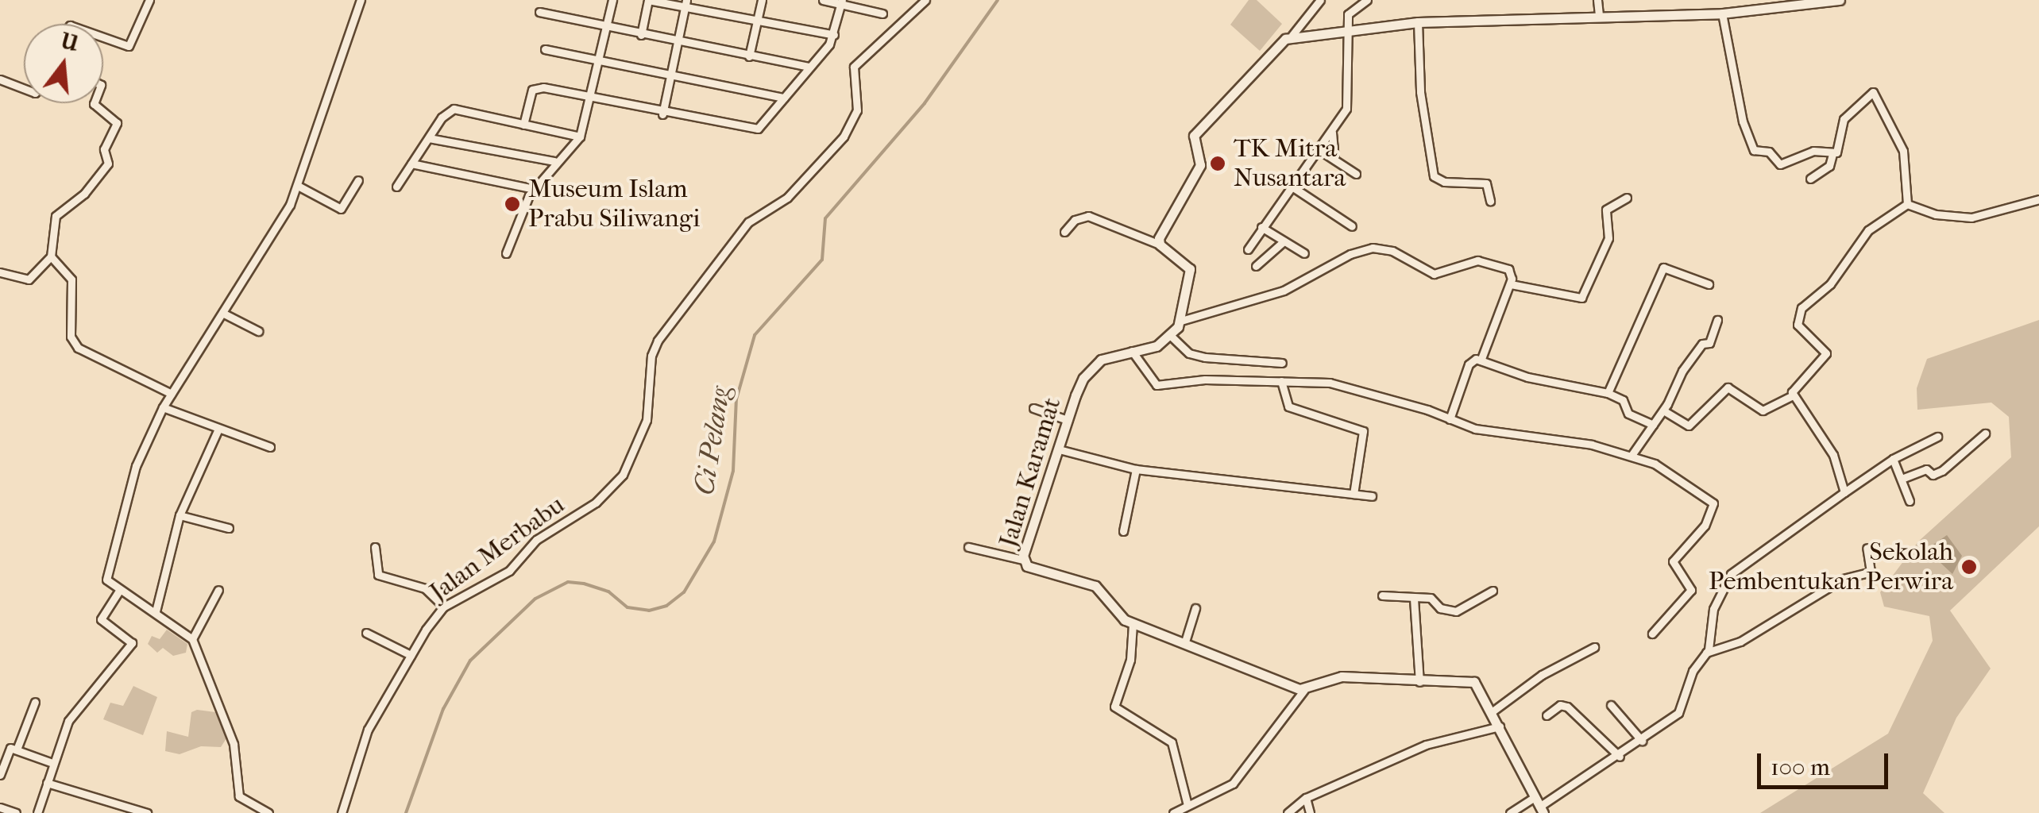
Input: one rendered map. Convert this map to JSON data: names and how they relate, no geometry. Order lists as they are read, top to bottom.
{
  "streets": {
    "street": ["Jalan Karamat", "Jalan Merbabu"]
  },
  "water": ["Ci Pelang"],
  "places": ["TK Mitra Nusantara", "Museum Islam Prabu Siliwangi", "Sekolah Pembentukan Perwira"],
  "scale_bar": "100 m",
  "north": "top"
}
